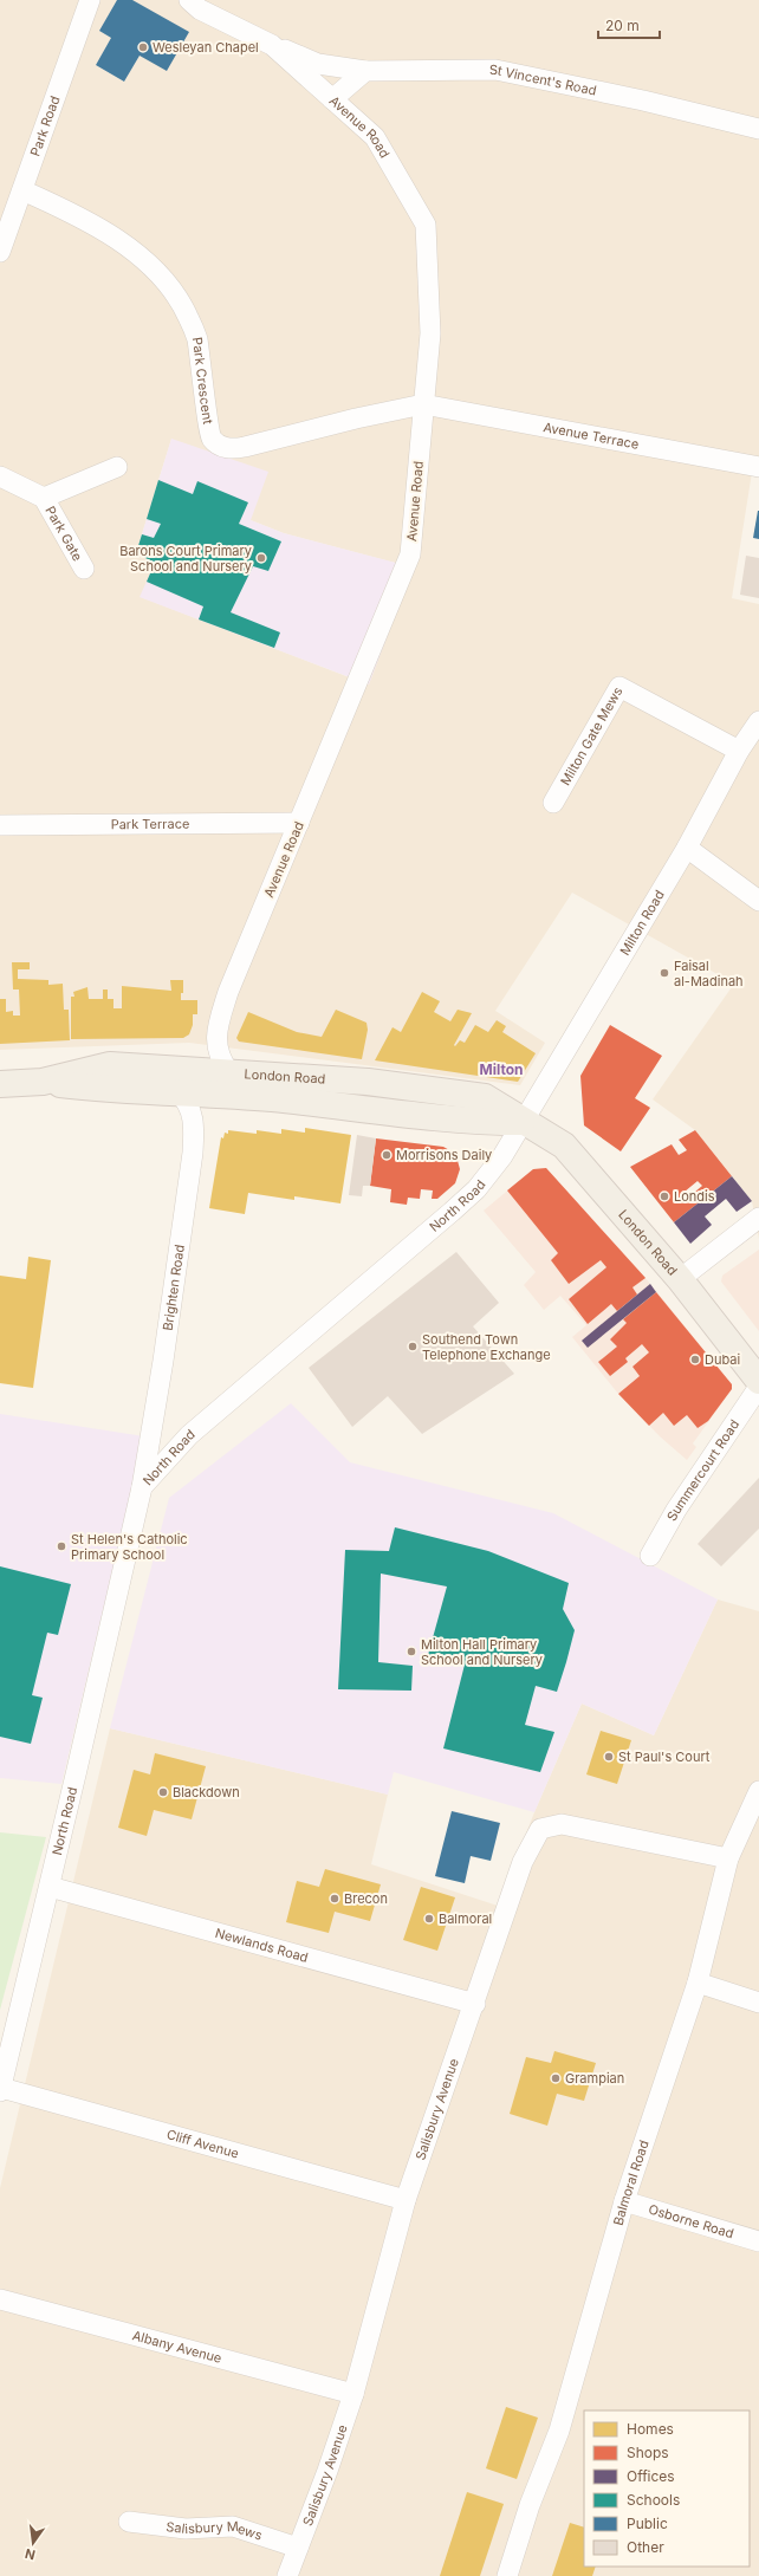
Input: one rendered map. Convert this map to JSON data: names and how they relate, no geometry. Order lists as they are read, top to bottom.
{
  "streets": {
    "main road": ["London Road"],
    "street": [
      "St Vincent's Road",
      "Park Road",
      "Avenue Road",
      "Park Crescent",
      "Avenue Terrace",
      "Park Gate",
      "Milton Gate Mews",
      "Park Terrace",
      "Milton Road",
      "North Road",
      "Brighten Road",
      "Summercourt Road",
      "Newlands Road",
      "Salisbury Avenue",
      "Cliff Avenue",
      "Balmoral Road",
      "Osborne Road",
      "Albany Avenue",
      "Salisbury Mews"
    ]
  },
  "crossings": [
    ["St Vincent's Road", "Avenue Road"],
    ["Park Road", "Park Crescent"],
    ["Avenue Road", "Park Crescent"],
    ["Avenue Road", "Avenue Terrace"],
    ["Avenue Road", "Park Terrace"],
    ["Avenue Road", "London Road"],
    ["Park Crescent", "Avenue Terrace"],
    ["Milton Gate Mews", "Milton Road"],
    ["Milton Road", "London Road"],
    ["Milton Road", "North Road"],
    ["London Road", "North Road"],
    ["London Road", "Brighten Road"],
    ["North Road", "Brighten Road"],
    ["North Road", "Newlands Road"],
    ["North Road", "Cliff Avenue"],
    ["Newlands Road", "Salisbury Avenue"],
    ["Salisbury Avenue", "Cliff Avenue"],
    ["Salisbury Avenue", "Balmoral Road"],
    ["Salisbury Avenue", "Albany Avenue"],
    ["Salisbury Avenue", "Salisbury Mews"],
    ["Balmoral Road", "Osborne Road"]
  ],
  "districts": ["Milton"],
  "places": [
    "Wesleyan Chapel",
    "Barons Court Primary School and Nursery",
    "Faisal al-Madinah",
    "Morrisons Daily",
    "Londis",
    "Southend Town Telephone Exchange",
    "Dubai",
    "St Helen's Catholic Primary School",
    "Milton Hall Primary School and Nursery",
    "St Paul's Court",
    "Blackdown",
    "Brecon",
    "Balmoral",
    "Grampian"
  ],
  "legend": [
    "Homes",
    "Shops",
    "Offices",
    "Schools",
    "Public",
    "Other"
  ],
  "scale_bar": "20 m",
  "north": "bottom"
}
